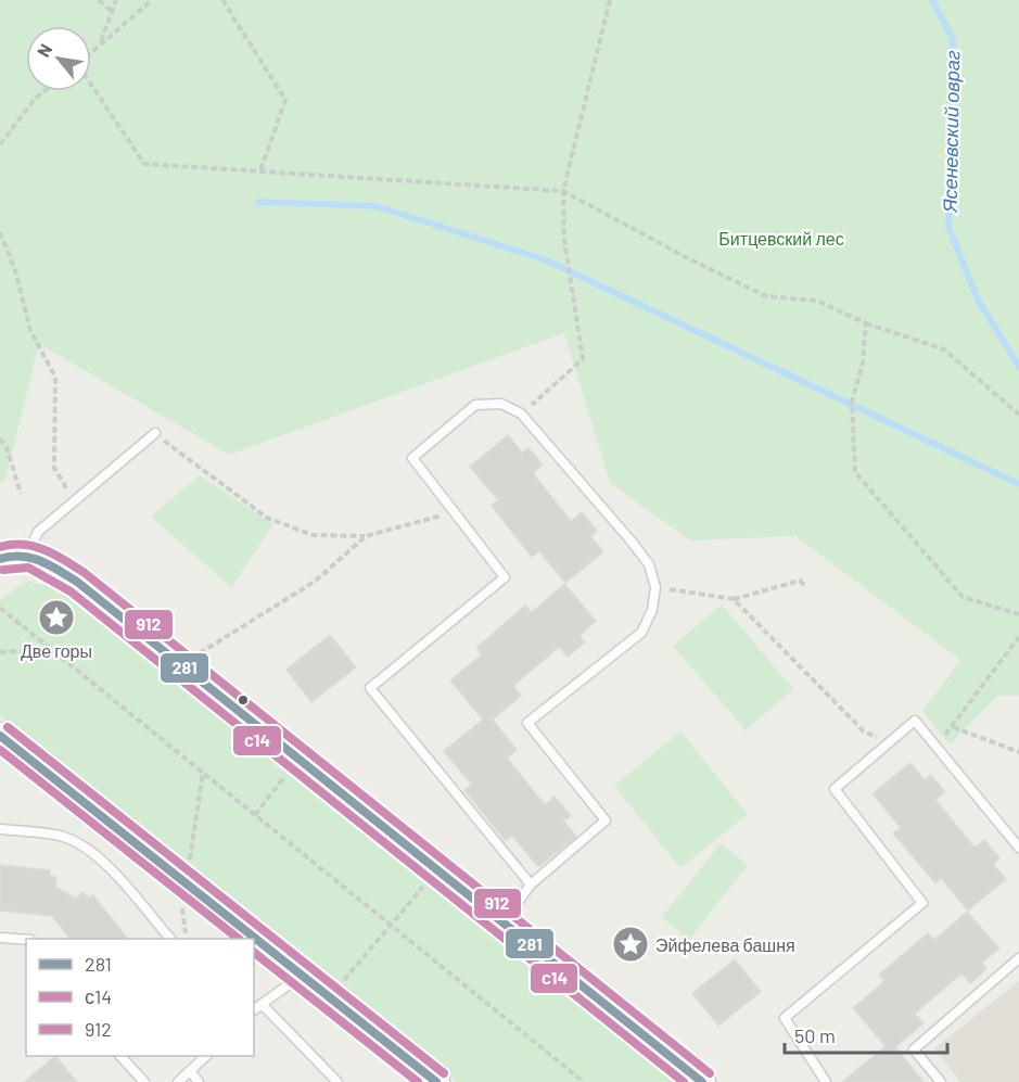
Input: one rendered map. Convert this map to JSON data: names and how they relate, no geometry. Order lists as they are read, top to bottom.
{
  "water": ["Ясеневский овраг"],
  "parks": ["Битцевский лес"],
  "places": {
    "place": ["Две горы", "Эйфелева башня"]
  },
  "lines": ["transit line 912", "transit line 281", "transit line с14"],
  "legend": ["281", "с14", "912"],
  "scale_bar": "50 m",
  "north": "top left"
}
